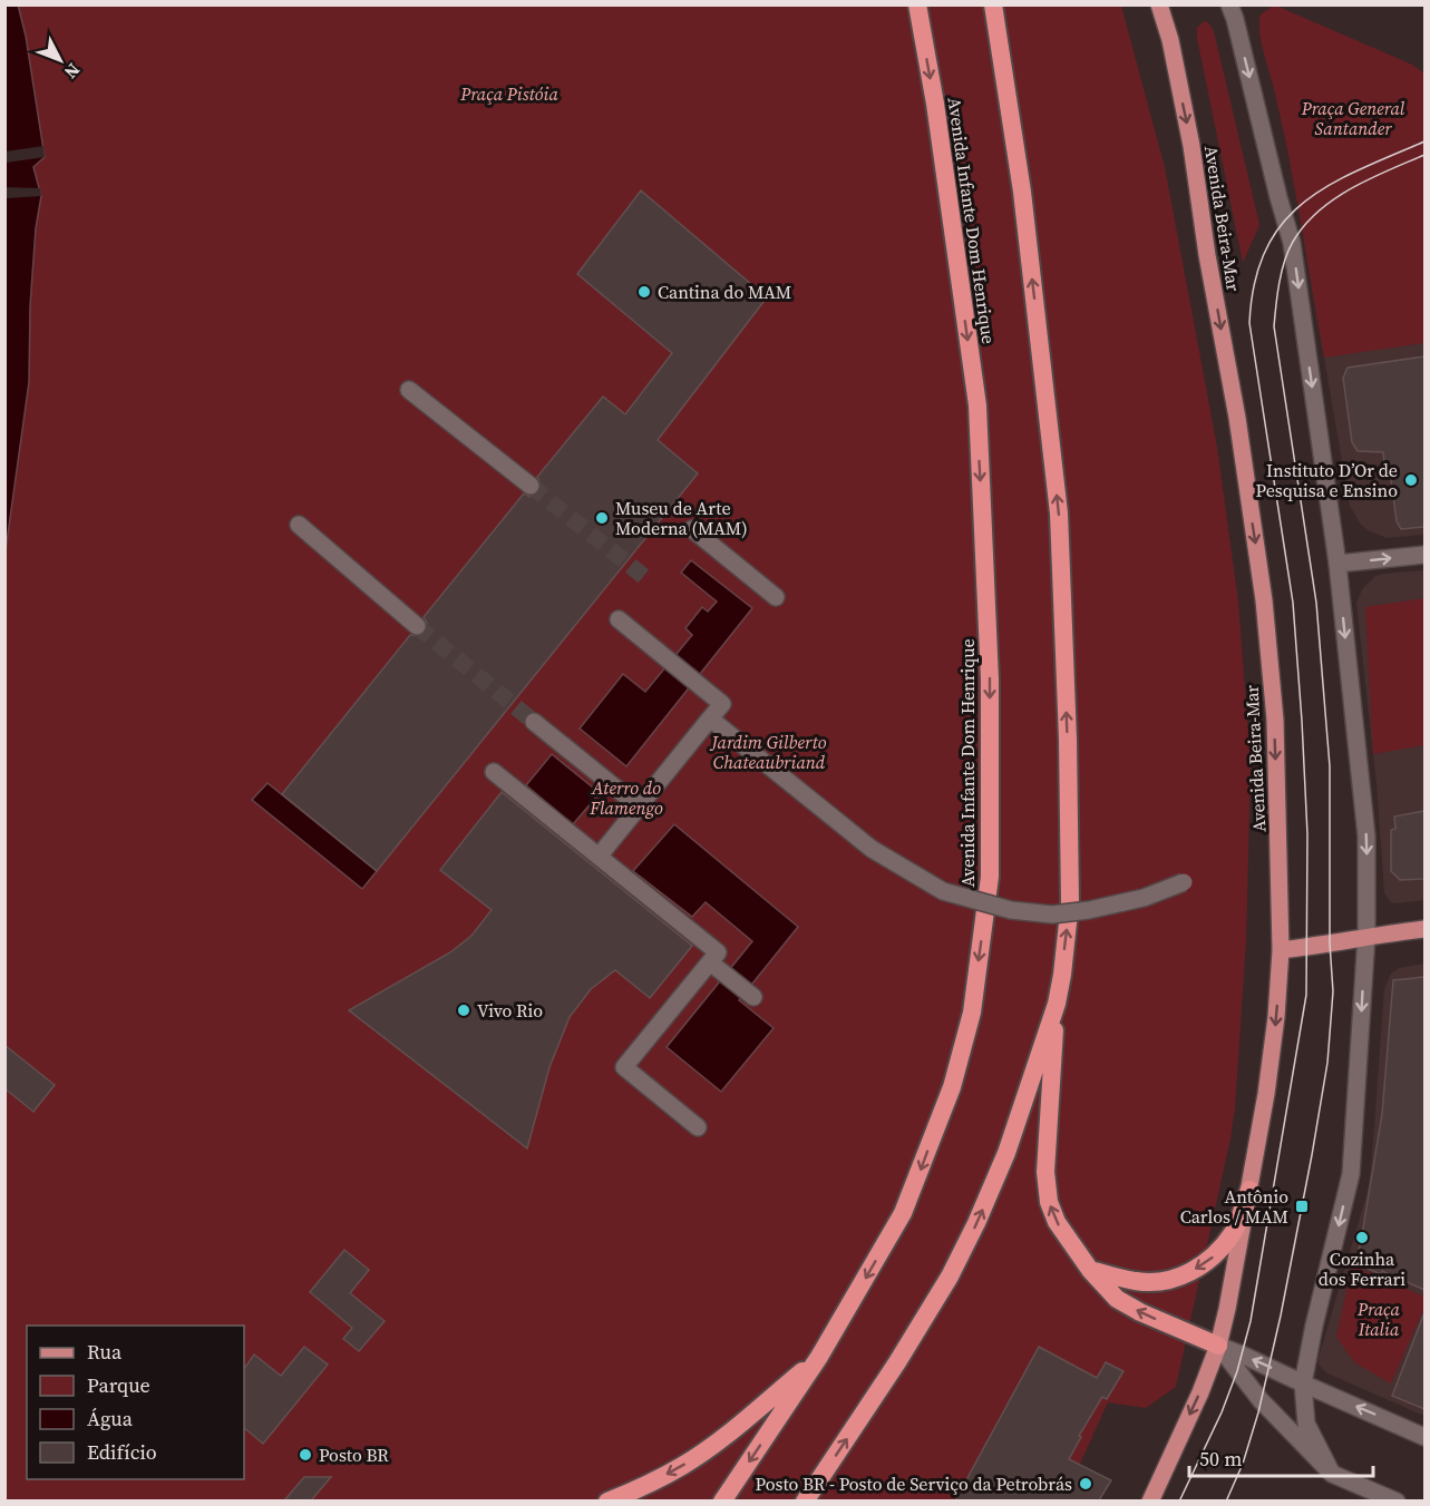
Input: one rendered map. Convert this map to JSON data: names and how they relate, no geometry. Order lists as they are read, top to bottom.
{
  "streets": {
    "highway": ["Avenida Infante Dom Henrique"],
    "main road": ["Avenida Beira-Mar"]
  },
  "one_way": ["Avenida Beira-Mar"],
  "parks": [
    "Praça Pistóia",
    "Praça General Santander",
    "Jardim Gilberto Chateaubriand",
    "Aterro do Flamengo",
    "Praça Italia"
  ],
  "places": {
    "other": [
      "Cantina do MAM",
      "Instituto D’Or de Pesquisa e Ensino",
      "Museu de Arte Moderna (MAM)",
      "Vivo Rio",
      "Cozinha dos Ferrari",
      "Posto BR",
      "Posto BR - Posto de Serviço da Petrobrás"
    ],
    "transit": ["Antônio Carlos / MAM"]
  },
  "legend": [
    "Rua",
    "Parque",
    "Água",
    "Edifício"
  ],
  "scale_bar": "50 m",
  "north": "bottom right"
}
